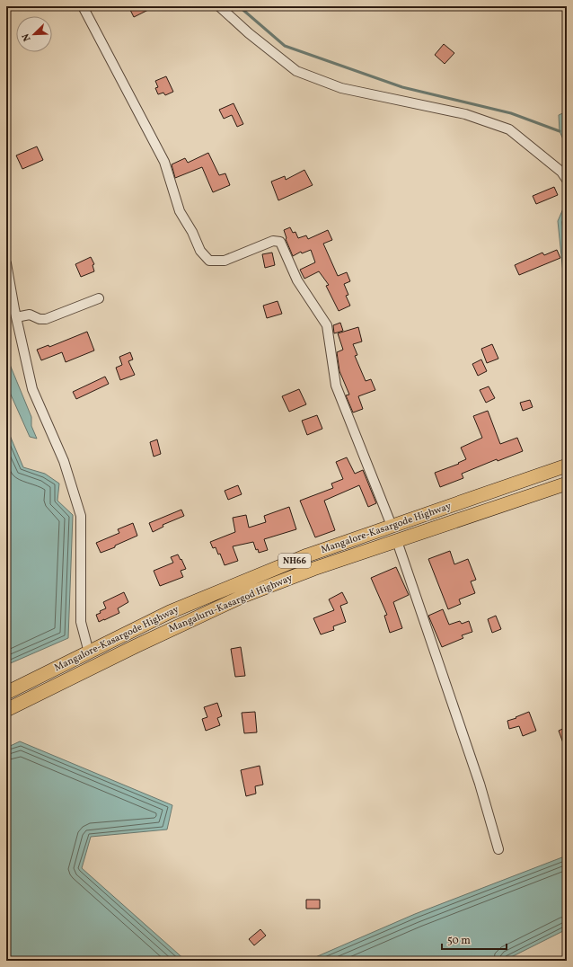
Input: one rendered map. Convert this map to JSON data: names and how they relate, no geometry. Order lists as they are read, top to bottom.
{
  "streets": {
    "highway": ["Mangalore-Kasargode Highway", "NH66", "Mangaluru-Kasargod Highway"]
  },
  "scale_bar": "50 m",
  "north": "bottom left"
}
